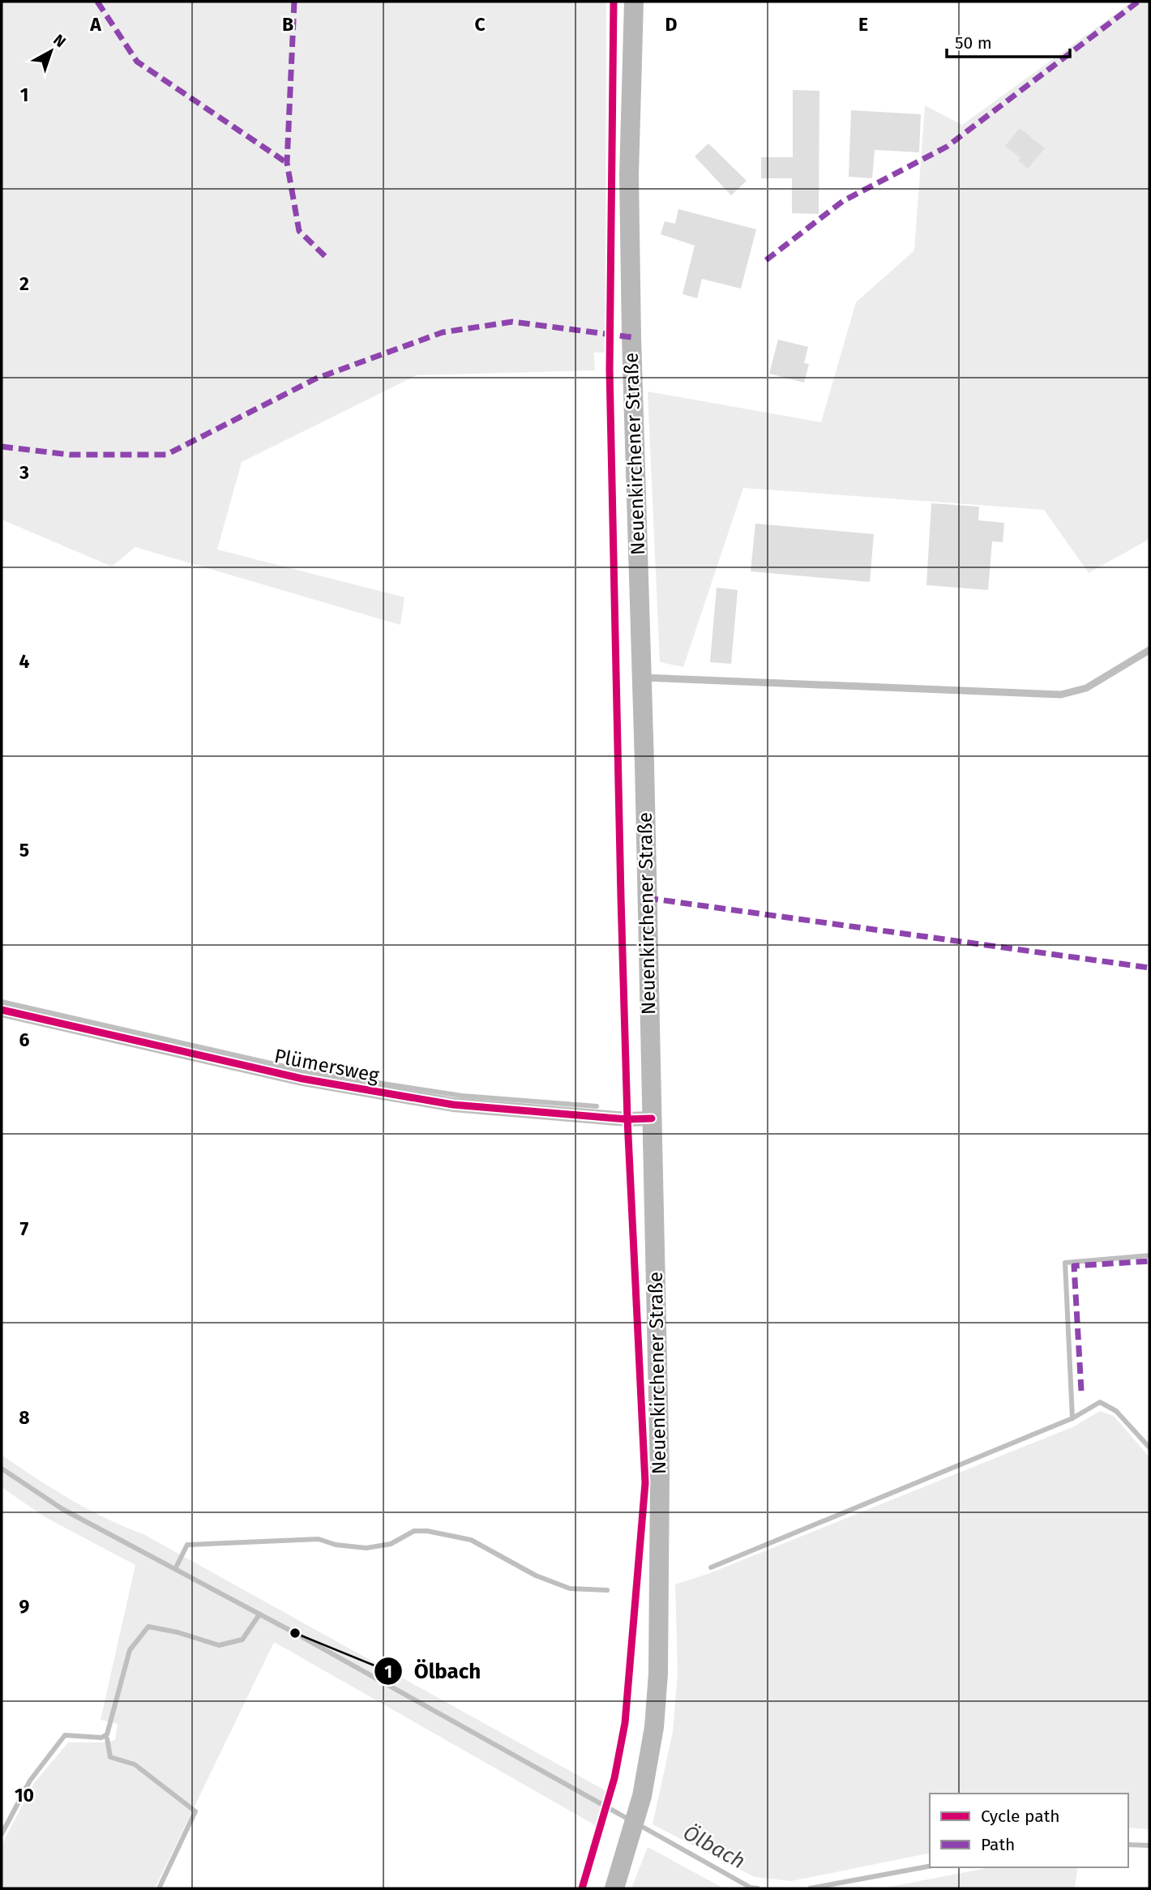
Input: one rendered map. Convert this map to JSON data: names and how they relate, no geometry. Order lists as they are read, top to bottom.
{
  "streets": {
    "main road": ["Neuenkirchener Straße"],
    "street": ["Plümersweg"]
  },
  "crossings": [
    ["Neuenkirchener Straße", "Plümersweg"]
  ],
  "water": ["Ölbach"],
  "places": ["Ölbach"],
  "legend": ["Cycle path", "Path"],
  "scale_bar": "50 m",
  "north": "top right",
  "grid": {
    "columns": [
      "A",
      "B",
      "C",
      "D",
      "E"
    ],
    "rows": [
      "1",
      "2",
      "3",
      "4",
      "5",
      "6",
      "7",
      "8",
      "9",
      "10"
    ]
  }
}
